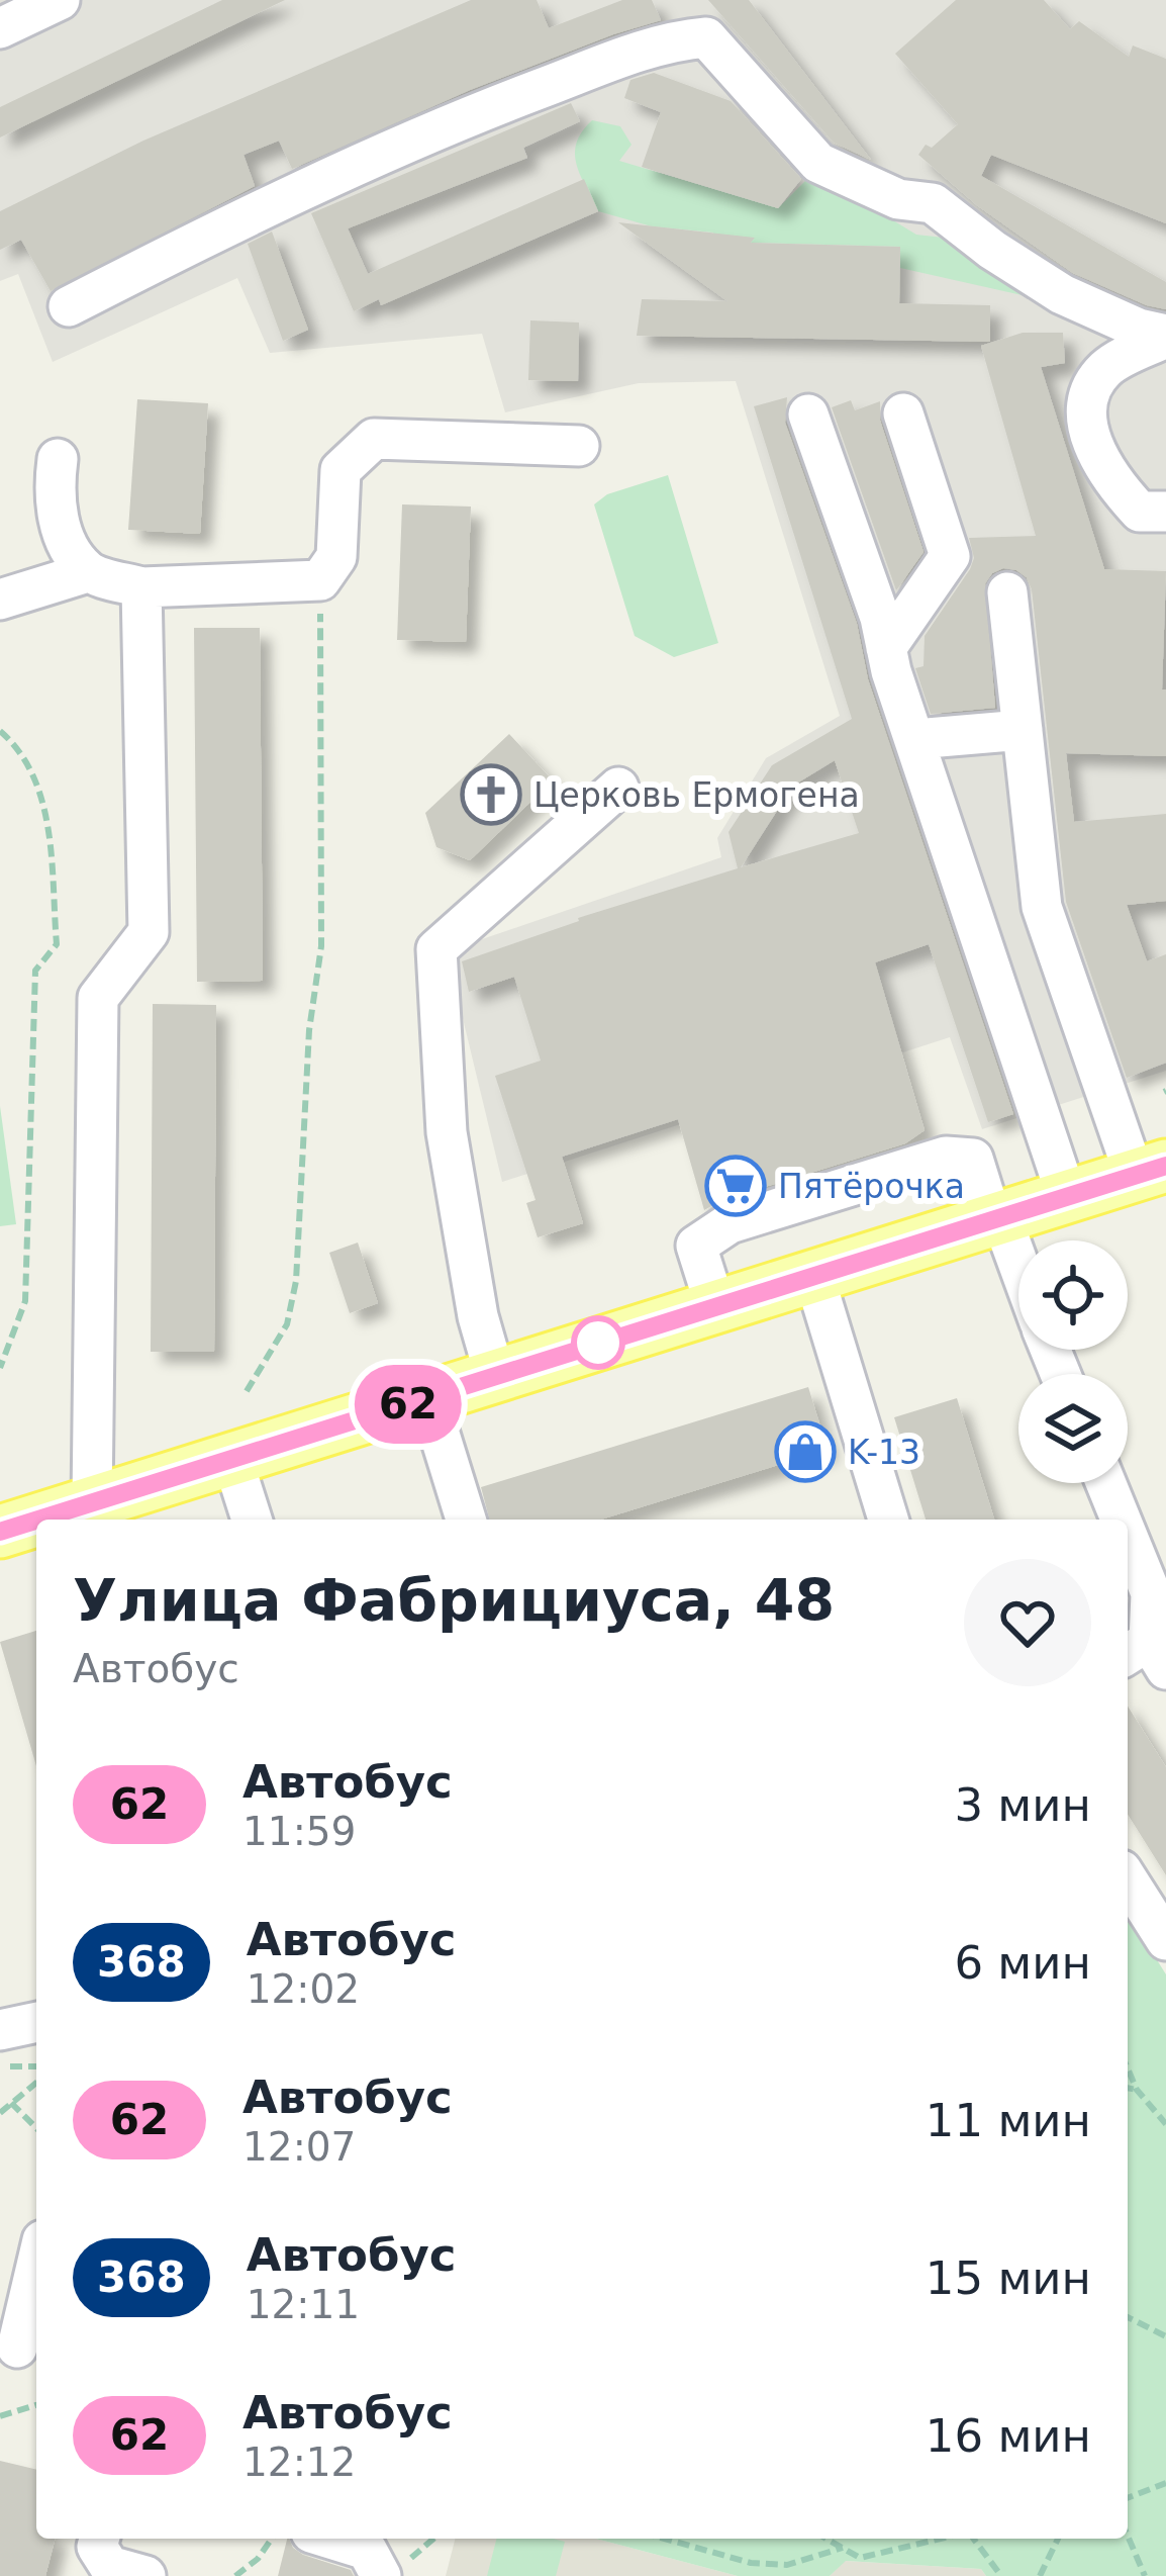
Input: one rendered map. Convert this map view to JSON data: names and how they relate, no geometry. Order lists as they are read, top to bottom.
{
  "places": {
    "church": ["Церковь Ермогена"],
    "supermarket": ["Пятёрочка"],
    "shop": ["K-13"]
  },
  "lines": ["bus line 62"],
  "page": {
    "on_map": "62",
    "heading": ["Улица Фабрициуса, 48", "Автобус"],
    "list": [
      {
        "mark": "62",
        "name": "Автобус",
        "note": "11:59",
        "value": "3 мин"
      },
      {
        "mark": "368",
        "name": "Автобус",
        "note": "12:02",
        "value": "6 мин"
      },
      {
        "mark": "62",
        "name": "Автобус",
        "note": "12:07",
        "value": "11 мин"
      },
      {
        "mark": "368",
        "name": "Автобус",
        "note": "12:11",
        "value": "15 мин"
      },
      {
        "mark": "62",
        "name": "Автобус",
        "note": "12:12",
        "value": "16 мин"
      }
    ]
  }
}
